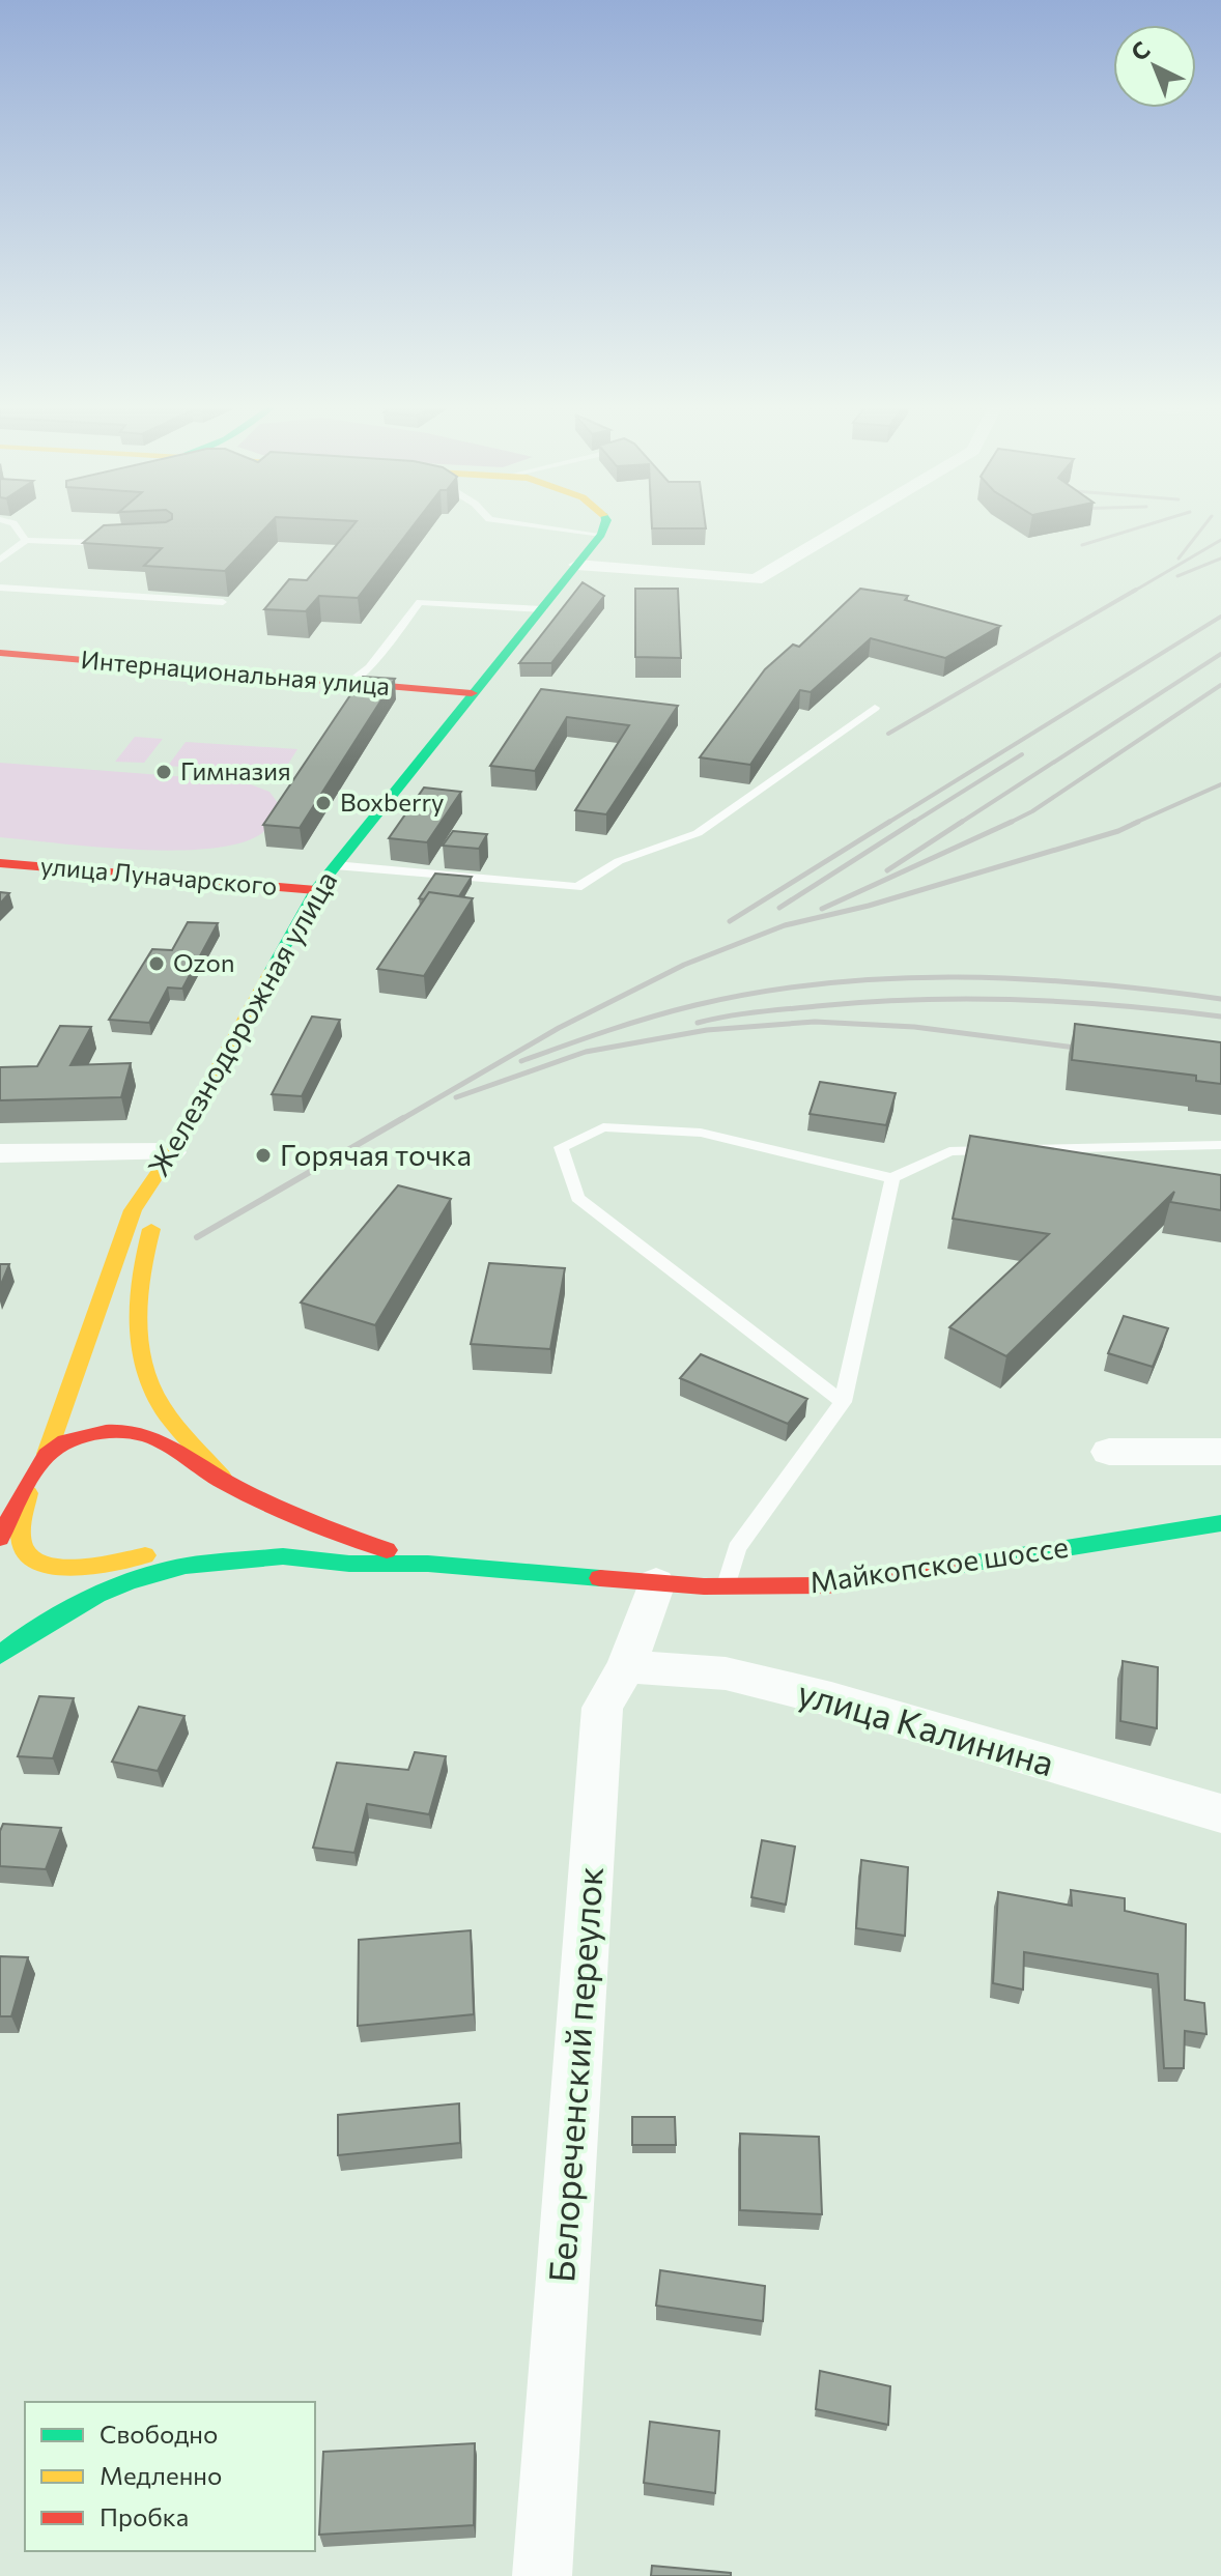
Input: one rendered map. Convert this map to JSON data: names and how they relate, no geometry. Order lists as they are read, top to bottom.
{
  "streets": {
    "main road": [
      "Интернациональная улица",
      "улица Луначарского",
      "Железнодорожная улица",
      "Майкопское шоссе"
    ],
    "street": ["улица Калинина", "Белореченский переулок"]
  },
  "crossings": [
    ["Интернациональная улица", "Железнодорожная улица"],
    ["улица Луначарского", "Железнодорожная улица"],
    ["Майкопское шоссе", "Белореченский переулок"],
    ["улица Калинина", "Белореченский переулок"]
  ],
  "places": [
    "Гимназия",
    "Boxberry",
    "Ozon",
    "Горячая точка"
  ],
  "legend": ["Свободно", "Медленно", "Пробка"],
  "north": "top left"
}
